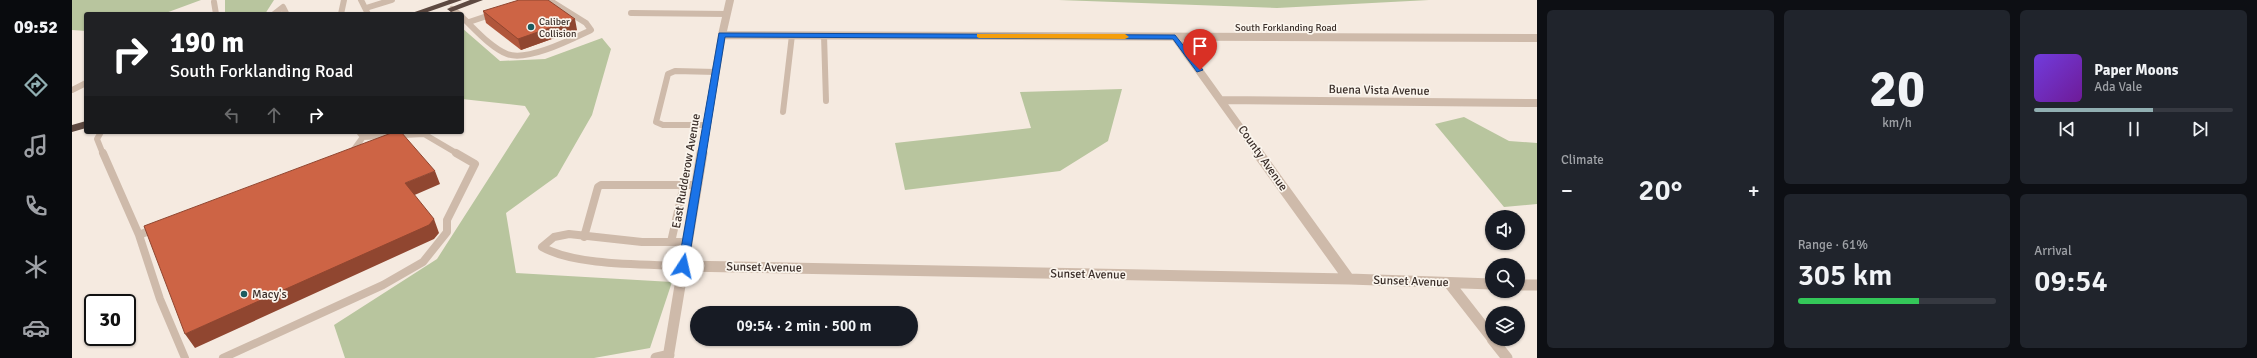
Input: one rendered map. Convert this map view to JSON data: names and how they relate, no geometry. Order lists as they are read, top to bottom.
{
  "streets": {
    "street": [
      "South Forklanding Road",
      "Buena Vista Avenue",
      "County Avenue",
      "East Rudderow Avenue",
      "Sunset Avenue"
    ]
  },
  "crossings": [
    ["South Forklanding Road", "County Avenue"],
    ["South Forklanding Road", "East Rudderow Avenue"],
    ["Buena Vista Avenue", "County Avenue"],
    ["County Avenue", "Sunset Avenue"],
    ["East Rudderow Avenue", "Sunset Avenue"]
  ],
  "places": ["Caliber Collision", "Macy's"],
  "page": {
    "tabs": "09:52",
    "tile": [
      "Climate",
      ["20", "km/h"],
      ["Range · 61%", "305 km"],
      ["Arrival", "09:54"]
    ],
    "turn": ["190 m", "South Forklanding Road"],
    "song": ["Paper Moons", "Ada Vale"],
    "heat": ["−", "20°", "+"],
    "limit": "30",
    "trip": "09:54 · 2 min · 500 m"
  }
}
